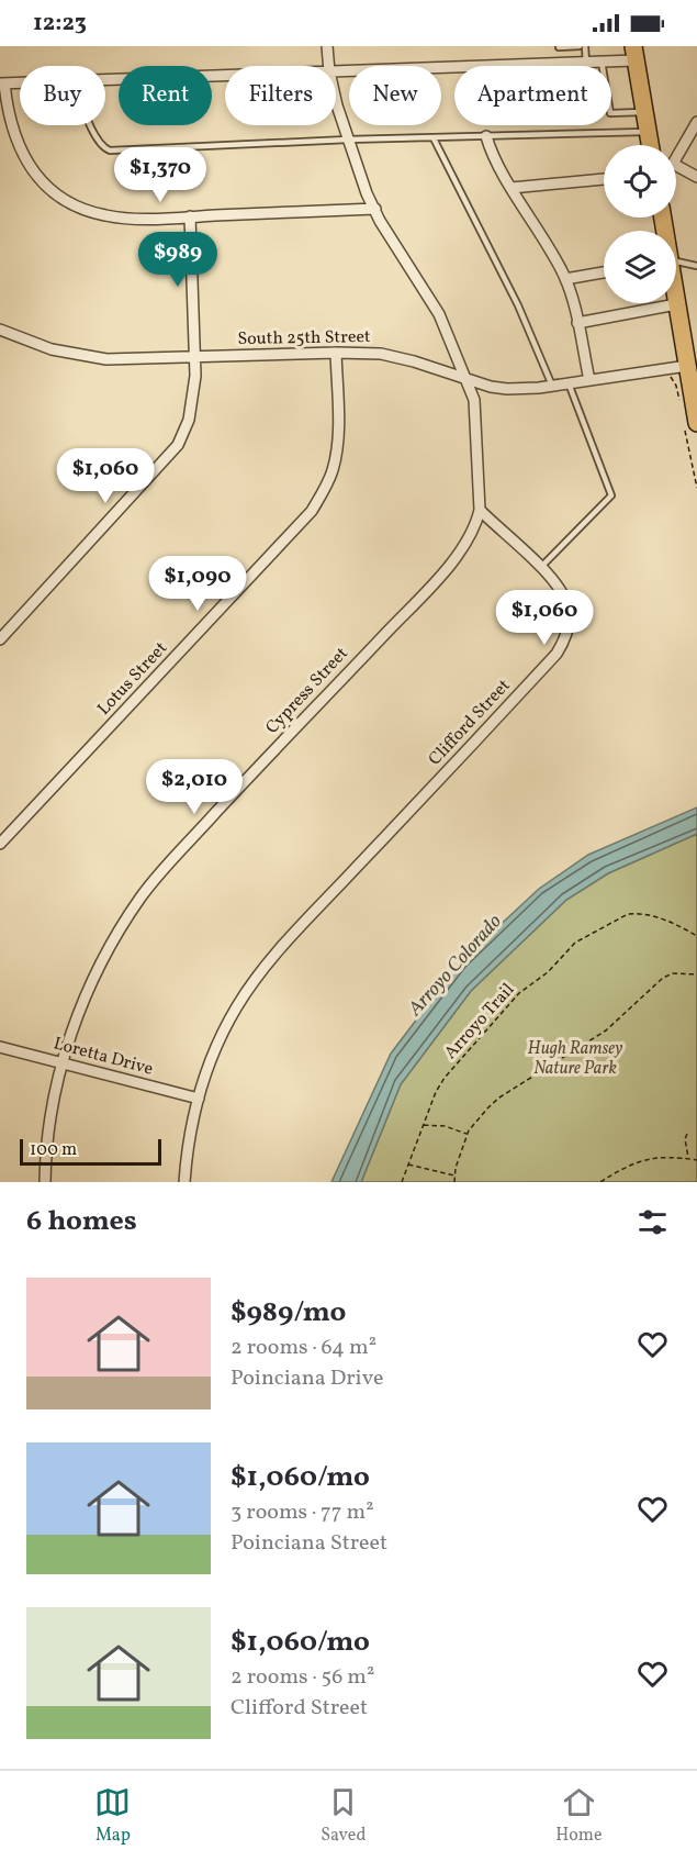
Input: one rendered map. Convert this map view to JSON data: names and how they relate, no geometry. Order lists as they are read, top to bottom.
{
  "streets": {
    "street": [
      "South 25th Street",
      "Lotus Street",
      "Cypress Street",
      "Clifford Street",
      "Loretta Drive"
    ],
    "path": ["Arroyo Trail"]
  },
  "crossings": [
    ["South 25th Street", "Lotus Street"],
    ["Cypress Street", "Clifford Street"],
    ["Cypress Street", "Loretta Drive"],
    ["Clifford Street", "Loretta Drive"]
  ],
  "water": ["Arroyo Colorado"],
  "parks": ["Hugh Ramsey Nature Park"],
  "scale_bar": "100 m",
  "page": {
    "status": "12:23",
    "chip": [
      "Buy",
      "Rent",
      "Filters",
      "New",
      "Apartment"
    ],
    "price": [
      "$1,370",
      "$989",
      "$1,060",
      "$1,090",
      "$1,060",
      "$2,010"
    ],
    "scale": "100 m",
    "heading": "6 homes",
    "list": [
      {
        "name": "$989/mo",
        "note": "2 rooms · 64 m² · Poinciana Drive"
      },
      {
        "name": "$1,060/mo",
        "note": "3 rooms · 77 m² · Poinciana Street"
      },
      {
        "name": "$1,060/mo",
        "note": "2 rooms · 56 m² · Clifford Street"
      }
    ],
    "tabs": ["Map", "Saved", "Home"]
  }
}
